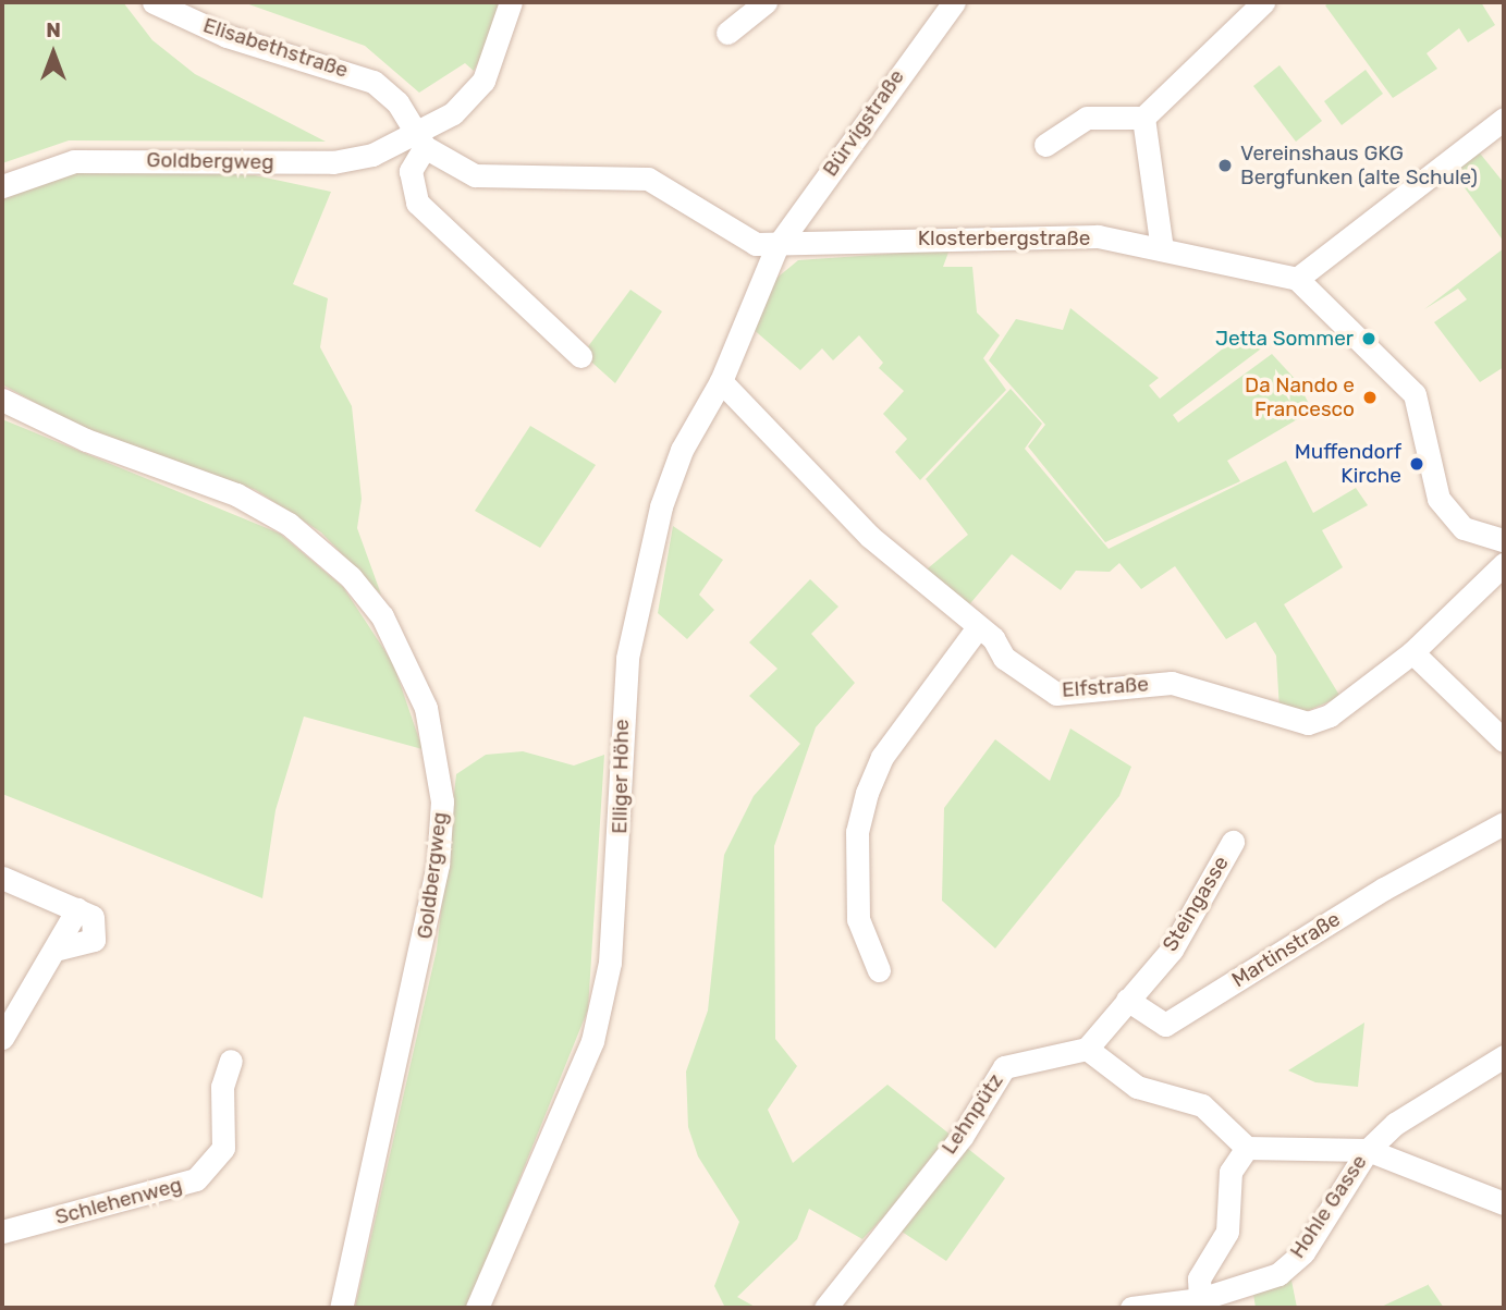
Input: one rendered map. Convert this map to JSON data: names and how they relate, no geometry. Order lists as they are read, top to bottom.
{
  "streets": {
    "street": [
      "Elisabethstraße",
      "Bürvigstraße",
      "Goldbergweg",
      "Klosterbergstraße",
      "Elfstraße",
      "Elliger Höhe",
      "Steingasse",
      "Martinstraße",
      "Lehnpütz",
      "Schlehenweg",
      "Hohle Gasse"
    ]
  },
  "crossings": [
    ["Elisabethstraße", "Goldbergweg"],
    ["Elisabethstraße", "Klosterbergstraße"],
    ["Bürvigstraße", "Klosterbergstraße"],
    ["Bürvigstraße", "Elliger Höhe"],
    ["Goldbergweg", "Klosterbergstraße"],
    ["Klosterbergstraße", "Elliger Höhe"],
    ["Elfstraße", "Elliger Höhe"],
    ["Steingasse", "Martinstraße"]
  ],
  "places": [
    "Vereinshaus GKG Bergfunken (alte Schule)",
    "Jetta Sommer",
    "Da Nando e Francesco",
    "Muffendorf Kirche"
  ],
  "north": "top"
}
